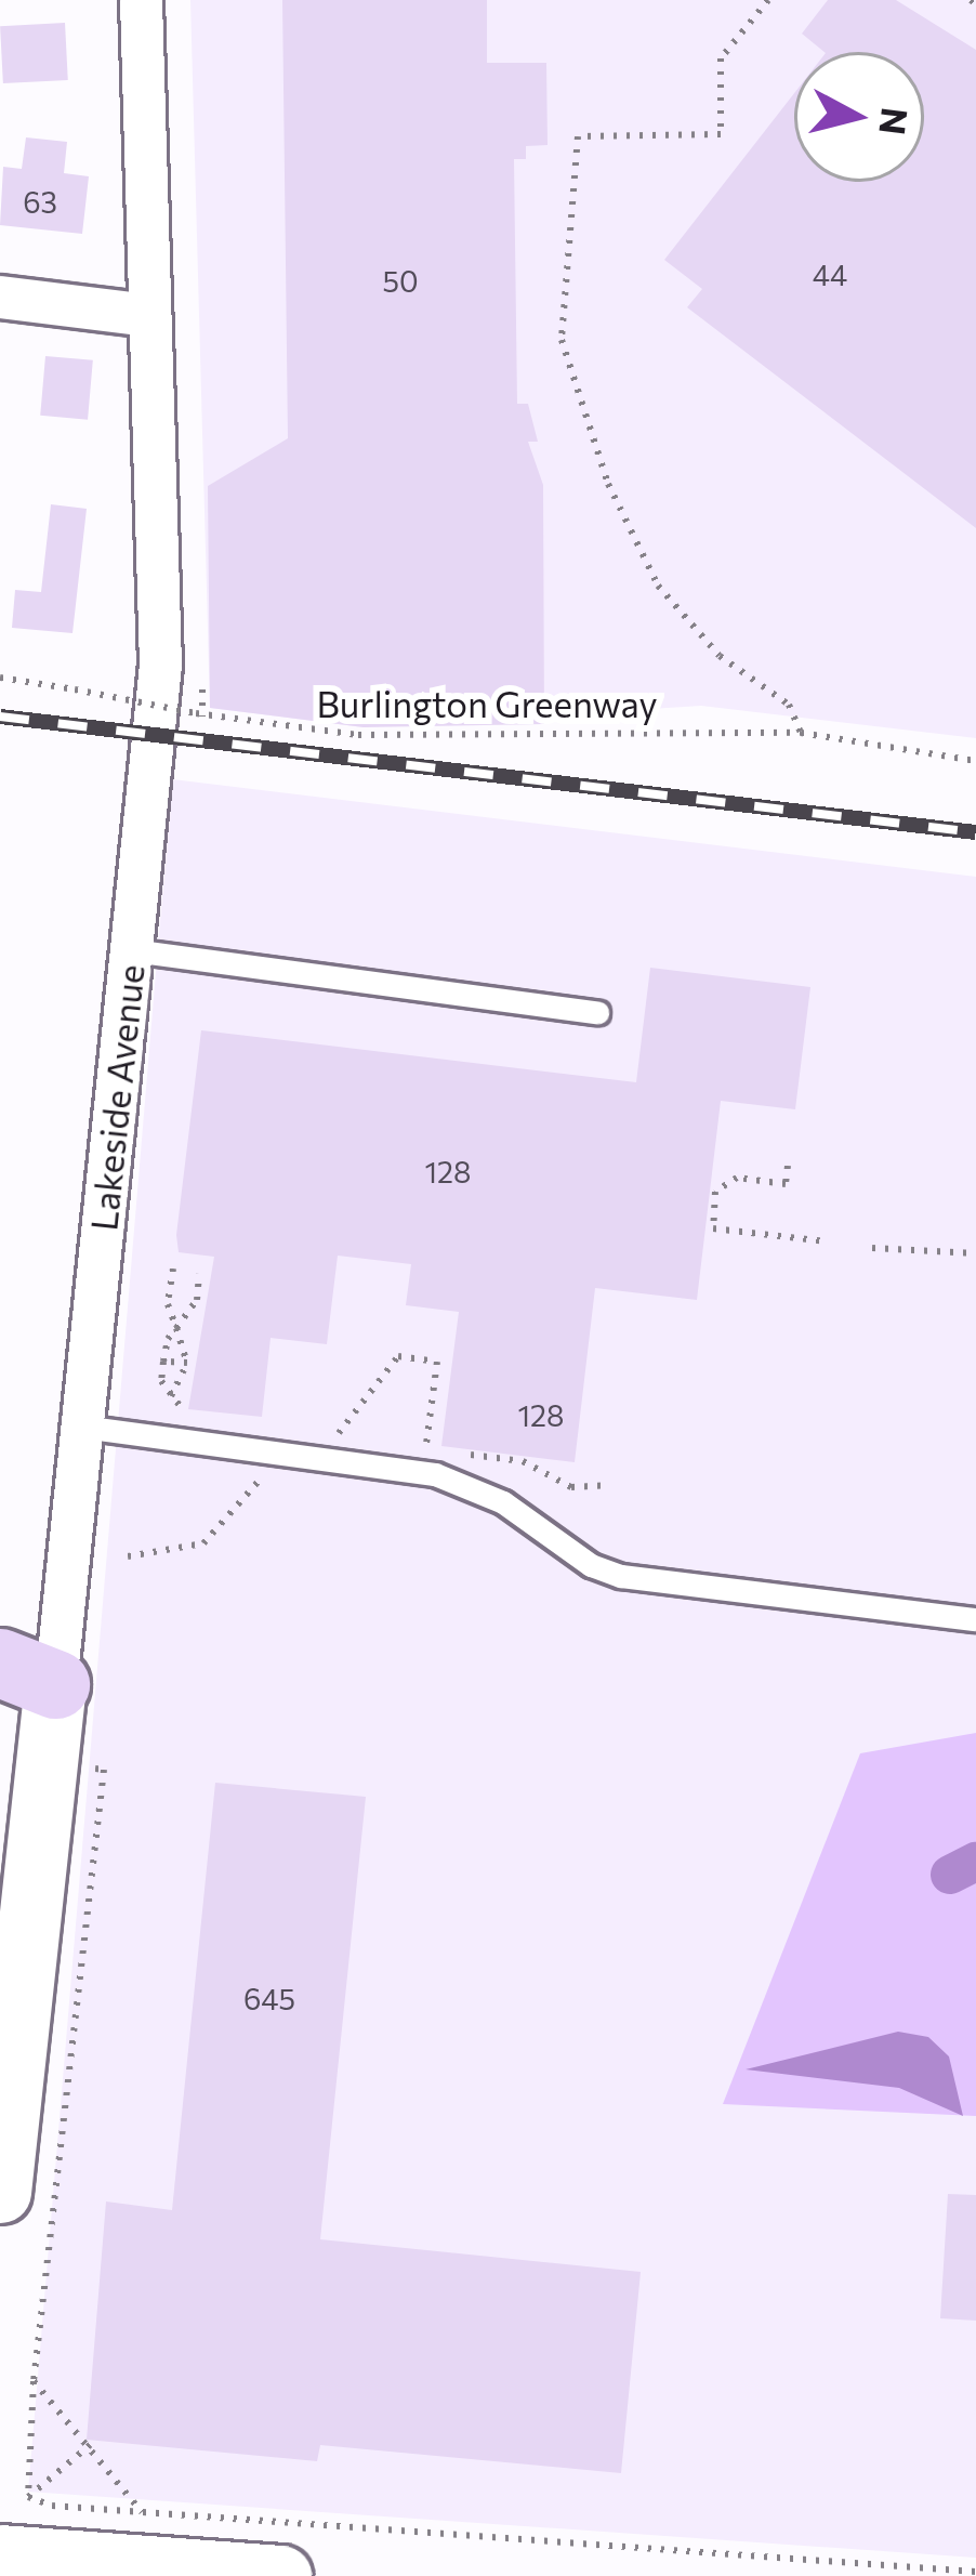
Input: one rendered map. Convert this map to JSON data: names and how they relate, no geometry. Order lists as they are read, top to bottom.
{
  "streets": {
    "main road": ["Lakeside Avenue"],
    "path": ["Burlington Greenway"]
  },
  "house_numbers": [
    "63",
    "44",
    "50",
    "128",
    "128",
    "645"
  ],
  "north": "right"
}
